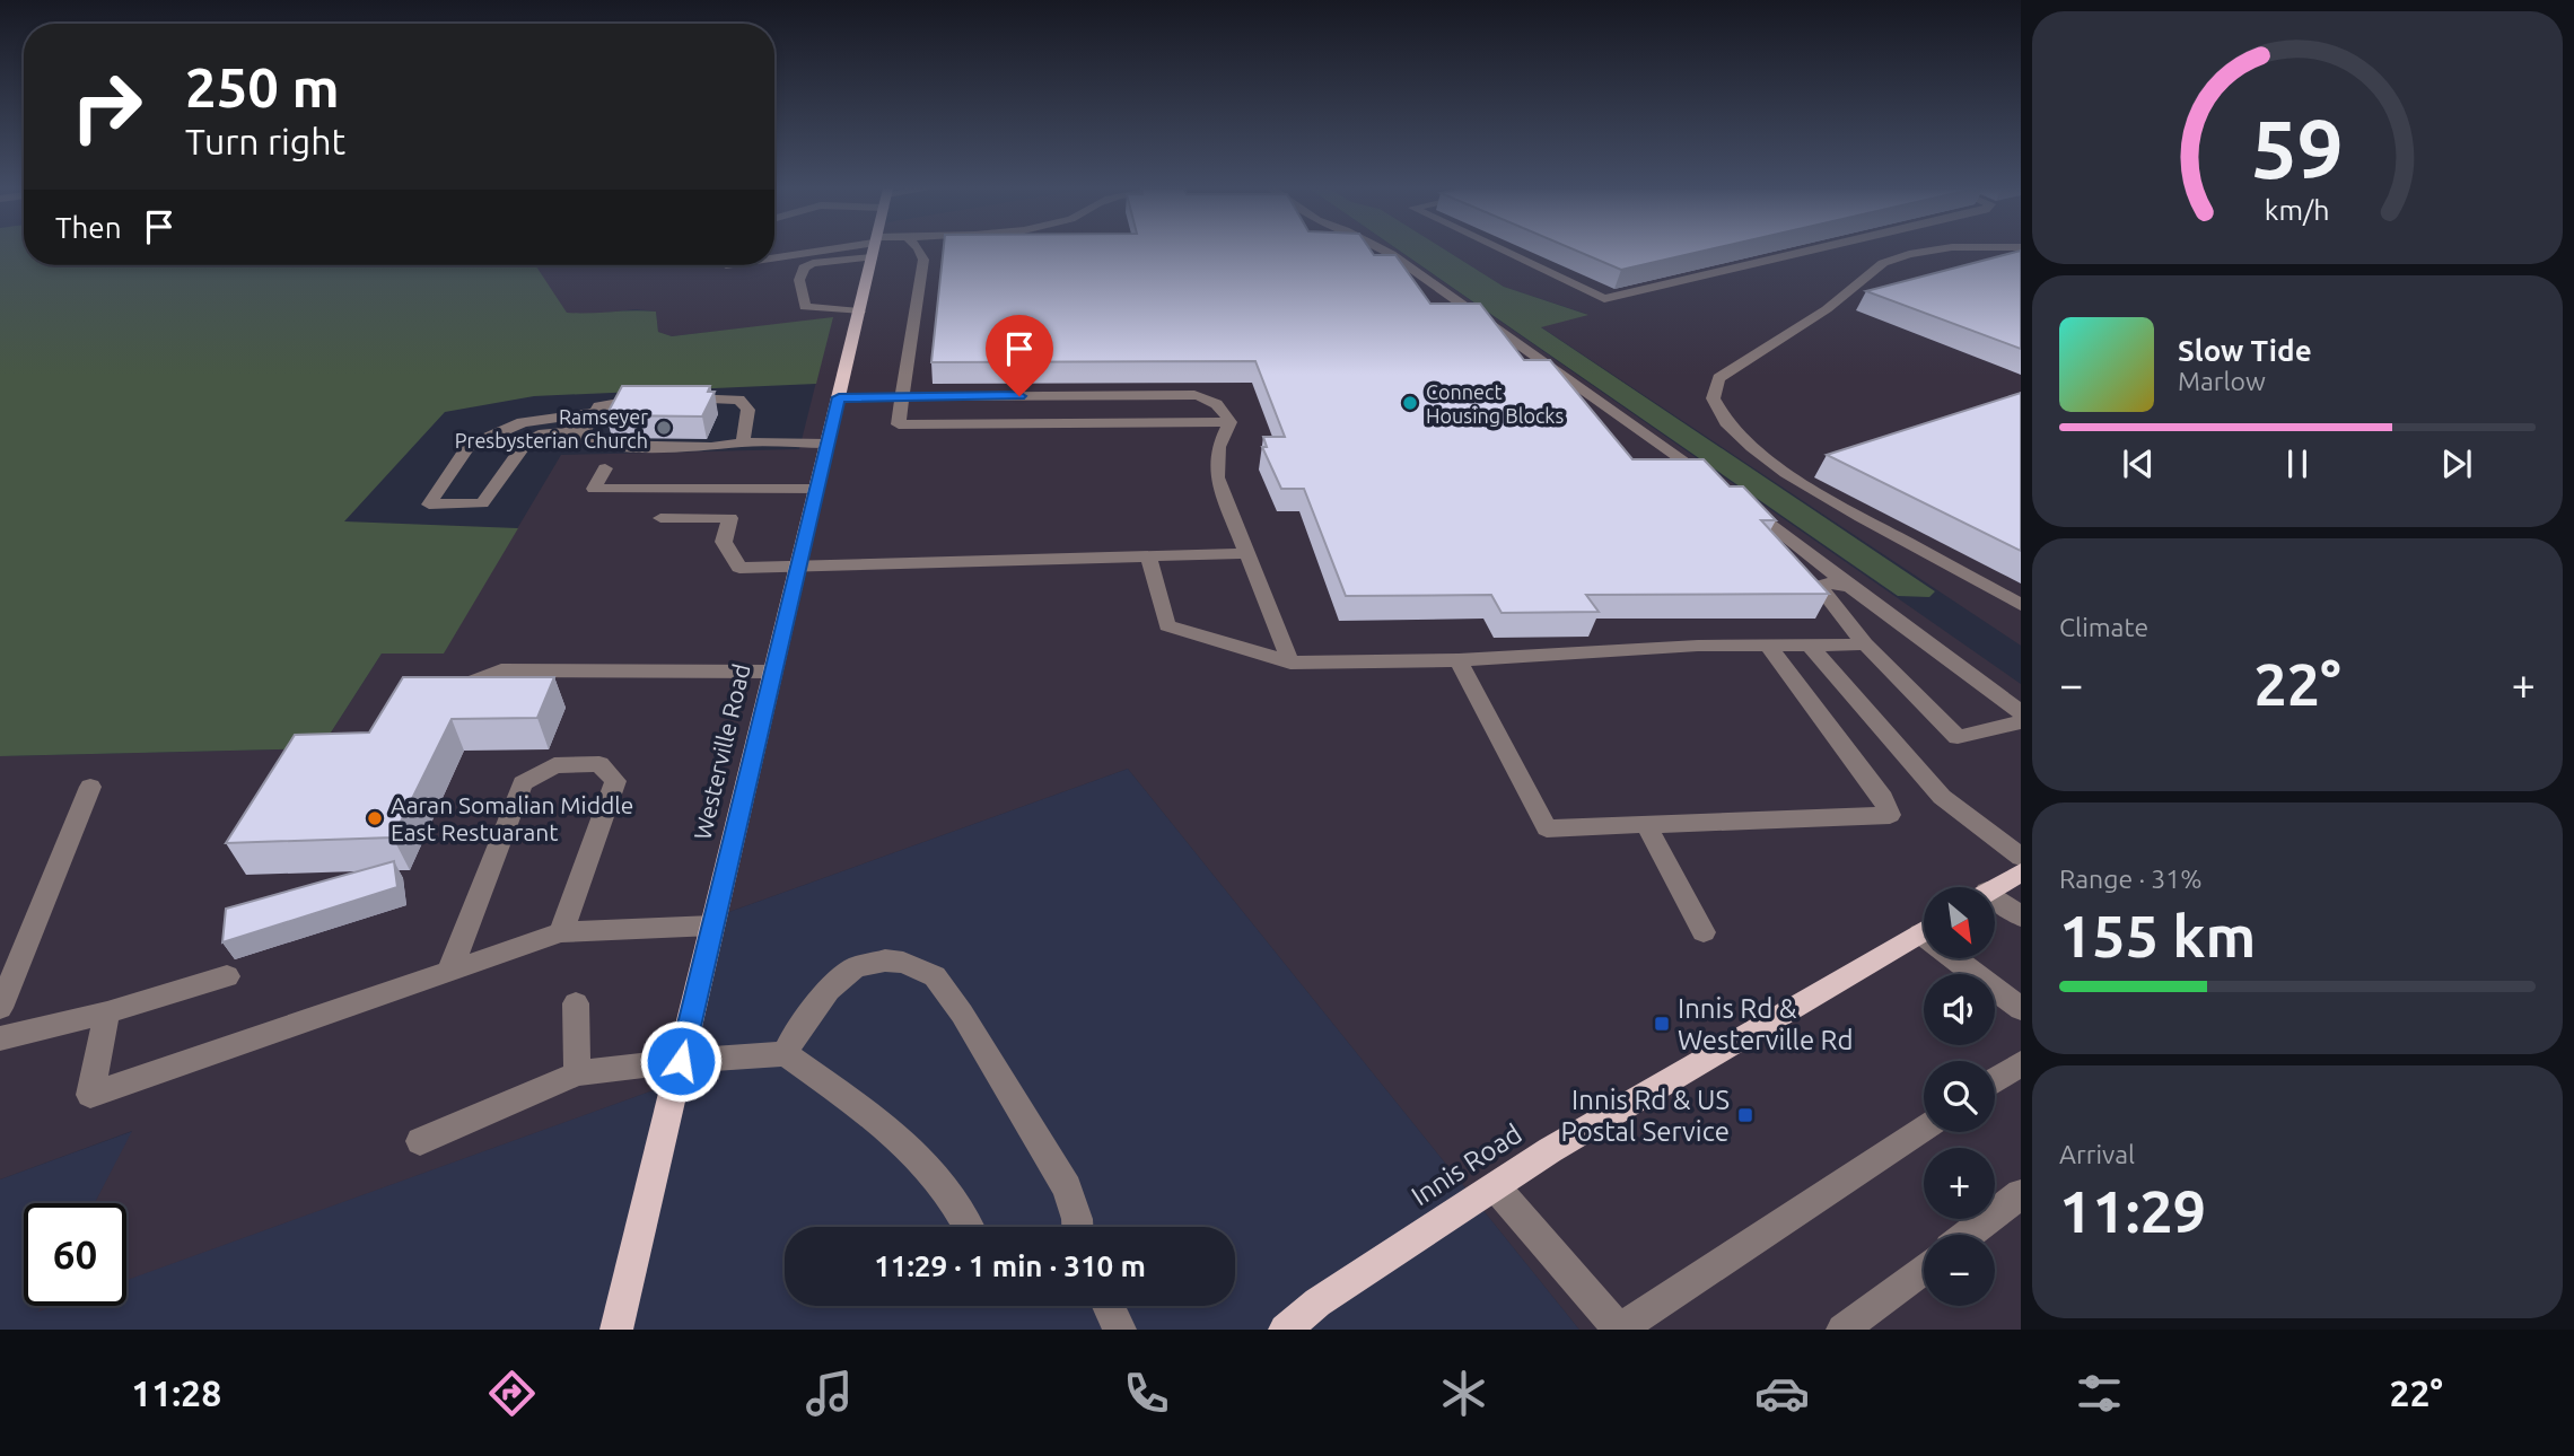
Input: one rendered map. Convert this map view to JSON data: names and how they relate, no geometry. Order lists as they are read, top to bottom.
{
  "streets": {
    "main road": ["Westerville Road", "Innis Road"]
  },
  "places": {
    "other": ["Connect Housing Blocks", "Ramseyer Presbysterian Church", "Aaran Somalian Middle East Restuarant"],
    "transit": ["Innis Rd & Westerville Rd", "Innis Rd & US Postal Service"]
  },
  "north": "bottom right",
  "page": {
    "turn": ["250 m", "Turn right"],
    "then": "Then",
    "song": ["Slow Tide", "Marlow"],
    "tile": [
      "Climate",
      ["Range · 31%", "155 km"],
      ["Arrival", "11:29"]
    ],
    "heat": ["−", "22°", "+"],
    "map_buttons": ["+", "−"],
    "limit": "60",
    "trip": "11:29 · 1 min · 310 m",
    "tabs": ["11:28", "22°"],
    "gauge": ["59", "km/h"]
  }
}
